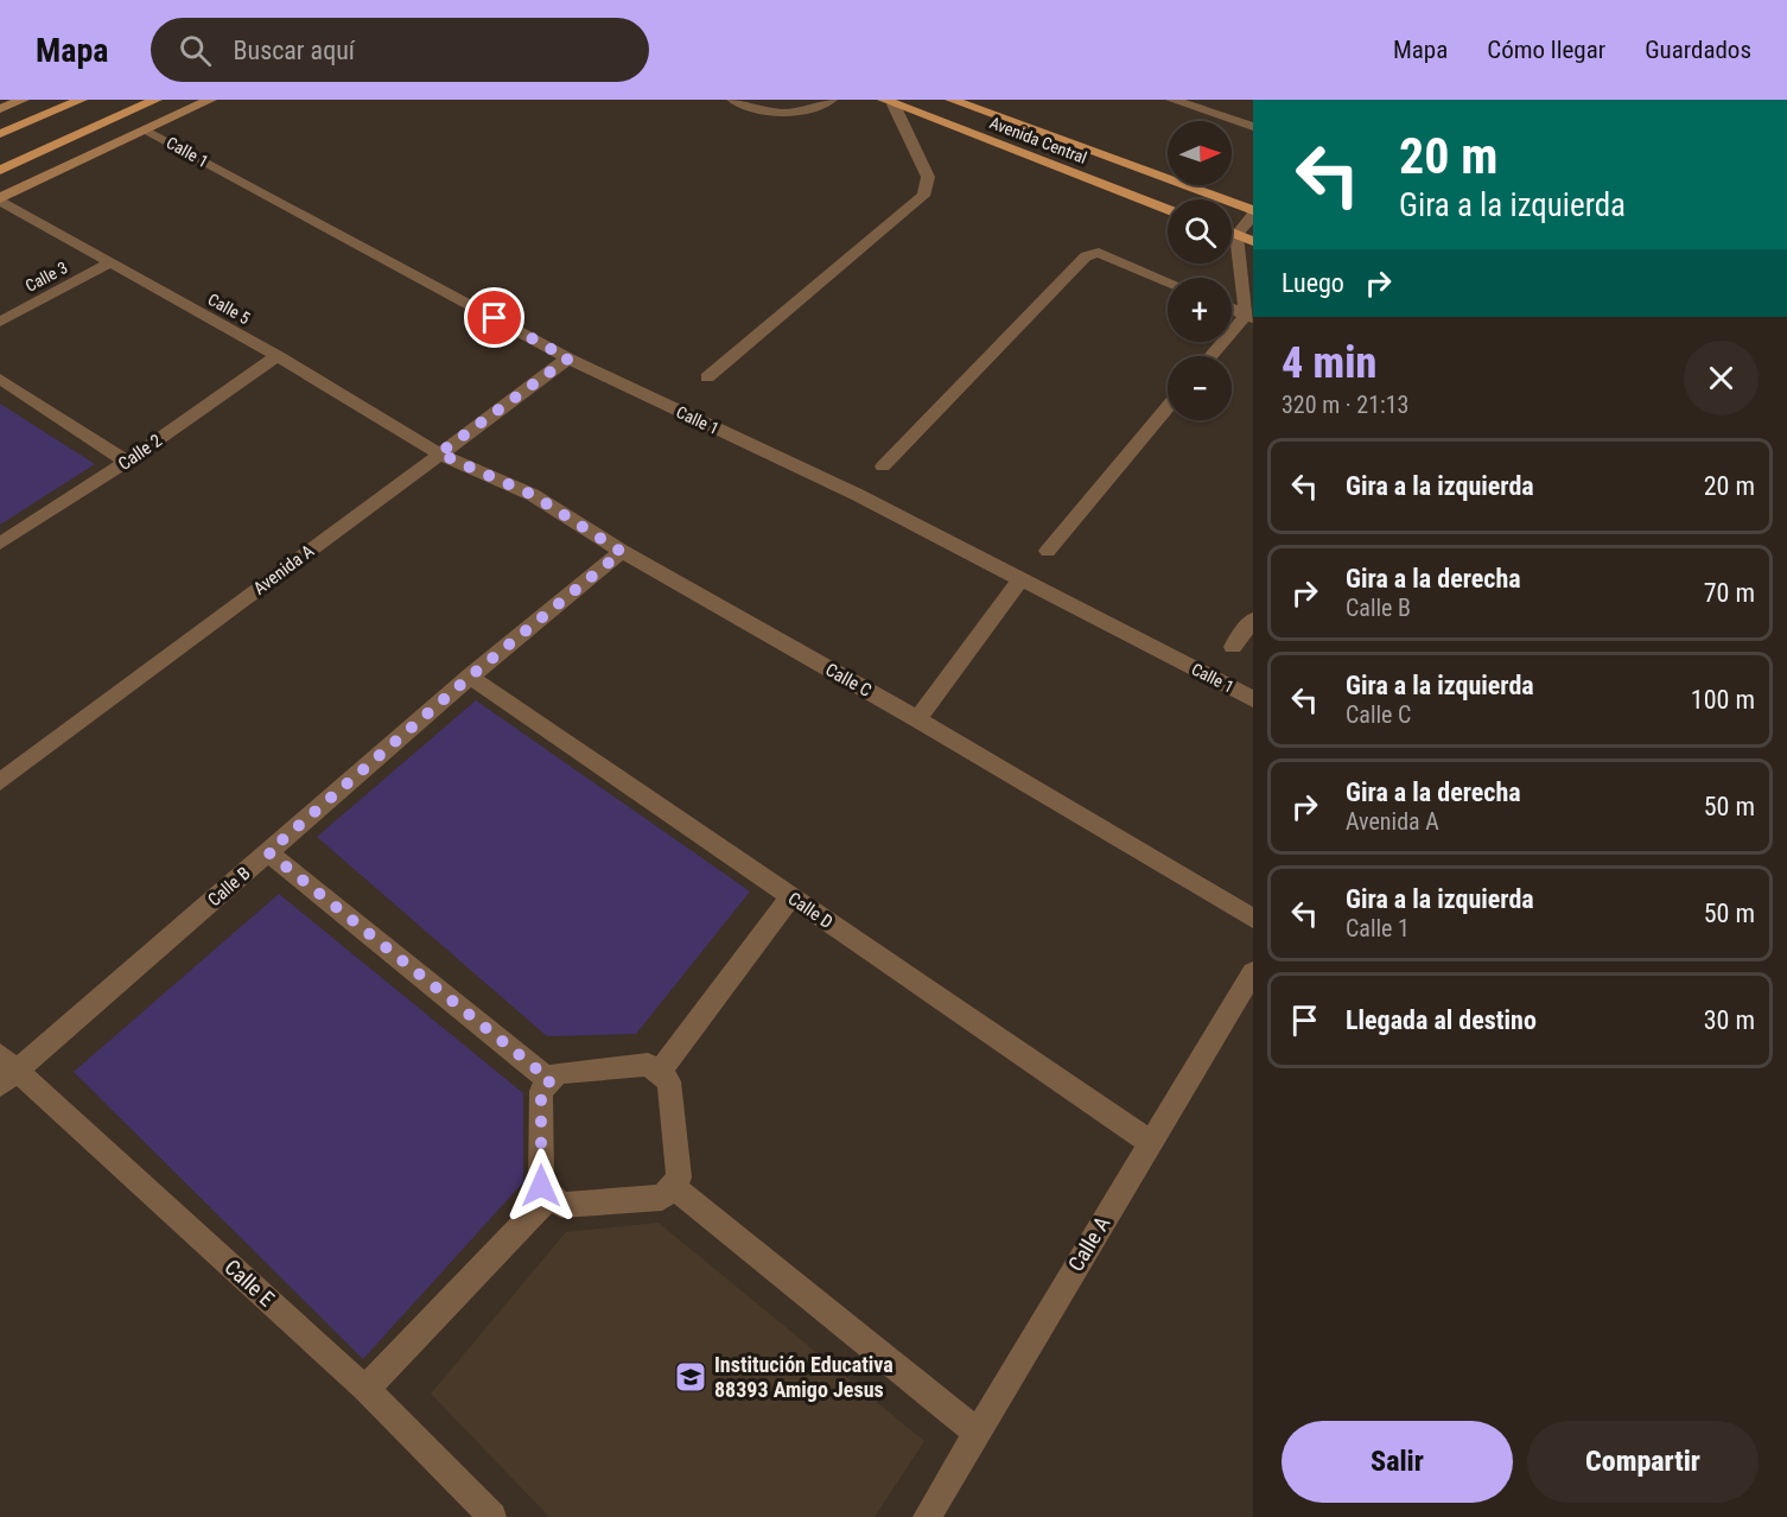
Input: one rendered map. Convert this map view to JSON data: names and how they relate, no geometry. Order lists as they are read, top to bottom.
{
  "streets": {
    "main road": ["Avenida Central"],
    "street": [
      "Calle 1",
      "Calle 3",
      "Calle 5",
      "Calle 2",
      "Avenida A",
      "Calle C",
      "Calle B",
      "Calle D",
      "Calle A",
      "Calle E"
    ]
  },
  "crossings": [
    ["Calle 1", "Avenida A"],
    ["Calle 3", "Calle 5"],
    ["Calle 5", "Calle 2"],
    ["Calle 5", "Avenida A"],
    ["Calle 5", "Calle C"],
    ["Avenida A", "Calle C"],
    ["Calle C", "Calle B"],
    ["Calle B", "Calle D"],
    ["Calle B", "Calle E"],
    ["Calle D", "Calle A"]
  ],
  "places": {
    "school or university": ["Institución Educativa 88393 Amigo Jesus"]
  },
  "north": "right",
  "page": {
    "header": "Mapa",
    "search": "Buscar aquí",
    "nav": ["Mapa", "Cómo llegar", "Guardados"],
    "turn": ["20 m", "Gira a la izquierda"],
    "map_buttons": ["+", "−"],
    "then": "Luego",
    "heading": ["4 min", "320 m · 21:13"],
    "list": [
      {
        "name": "Gira a la izquierda",
        "value": "20 m"
      },
      {
        "name": "Gira a la derecha",
        "note": "Calle B",
        "value": "70 m"
      },
      {
        "name": "Gira a la izquierda",
        "note": "Calle C",
        "value": "100 m"
      },
      {
        "name": "Gira a la derecha",
        "note": "Avenida A",
        "value": "50 m"
      },
      {
        "name": "Gira a la izquierda",
        "note": "Calle 1",
        "value": "50 m"
      },
      {
        "name": "Llegada al destino",
        "value": "30 m"
      }
    ],
    "buttons": ["Salir", "Compartir"]
  }
}
